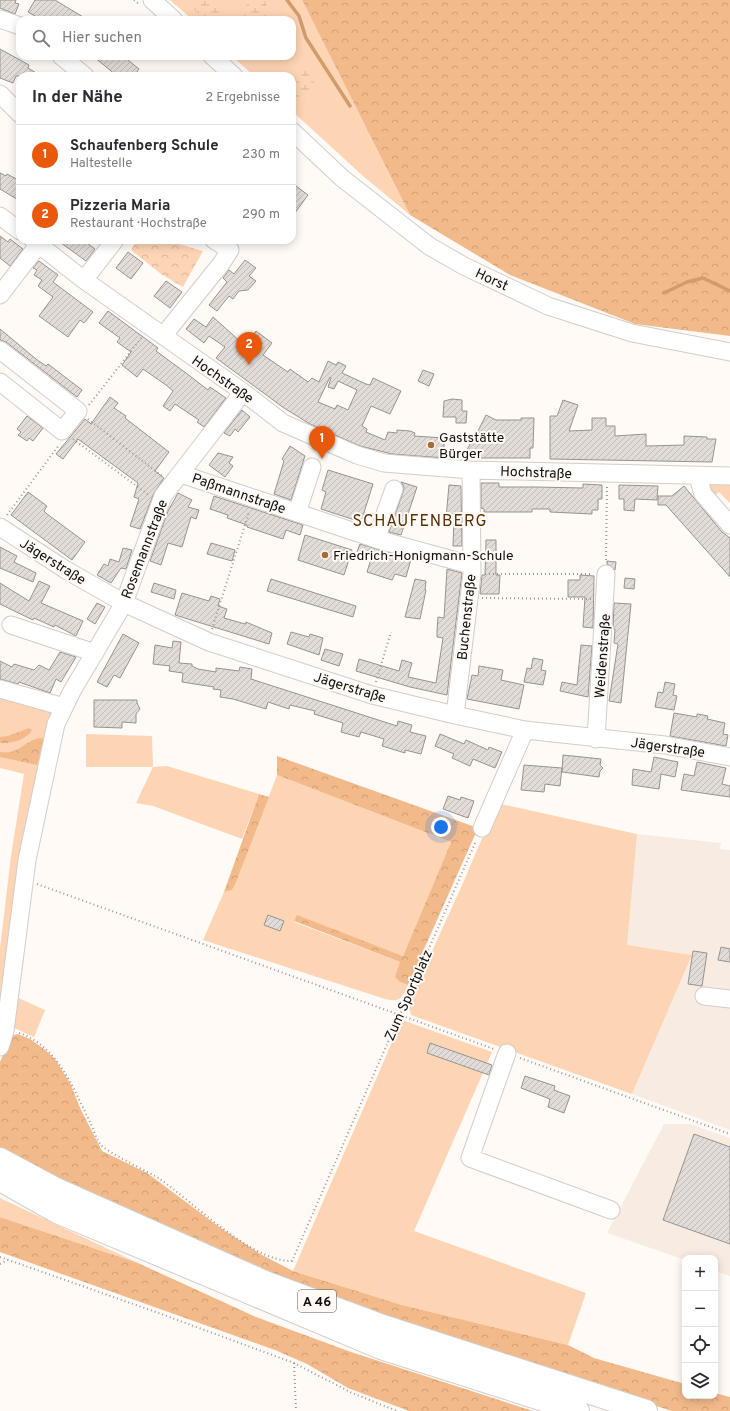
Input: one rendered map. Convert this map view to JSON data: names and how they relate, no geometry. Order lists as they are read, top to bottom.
{
  "streets": {
    "highway": ["A 46"],
    "street": [
      "Horst",
      "Hochstraße",
      "Paßmannstraße",
      "Rosemannstraße",
      "Jägerstraße",
      "Buchenstraße",
      "Weidenstraße"
    ],
    "path": ["Zum Sportplatz"]
  },
  "crossings": [
    ["Hochstraße", "Rosemannstraße"],
    ["Hochstraße", "Buchenstraße"],
    ["Paßmannstraße", "Rosemannstraße"],
    ["Paßmannstraße", "Buchenstraße"],
    ["Rosemannstraße", "Jägerstraße"],
    ["Rosemannstraße", "Zum Sportplatz"],
    ["Jägerstraße", "Buchenstraße"],
    ["Jägerstraße", "Weidenstraße"]
  ],
  "districts": ["SCHAUFENBERG"],
  "places": ["Gaststätte Bürger", "Friedrich-Honigmann-Schule"],
  "page": {
    "search": "Hier suchen",
    "heading": ["In der Nähe", "2 Ergebnisse"],
    "list": [
      {
        "mark": "1",
        "name": "Schaufenberg Schule",
        "note": "Haltestelle",
        "value": "230 m"
      },
      {
        "mark": "2",
        "name": "Pizzeria Maria",
        "note": "Restaurant · Hochstraße",
        "value": "290 m"
      }
    ],
    "pins": ["2", "1"],
    "map_buttons": ["+", "−"]
  }
}
